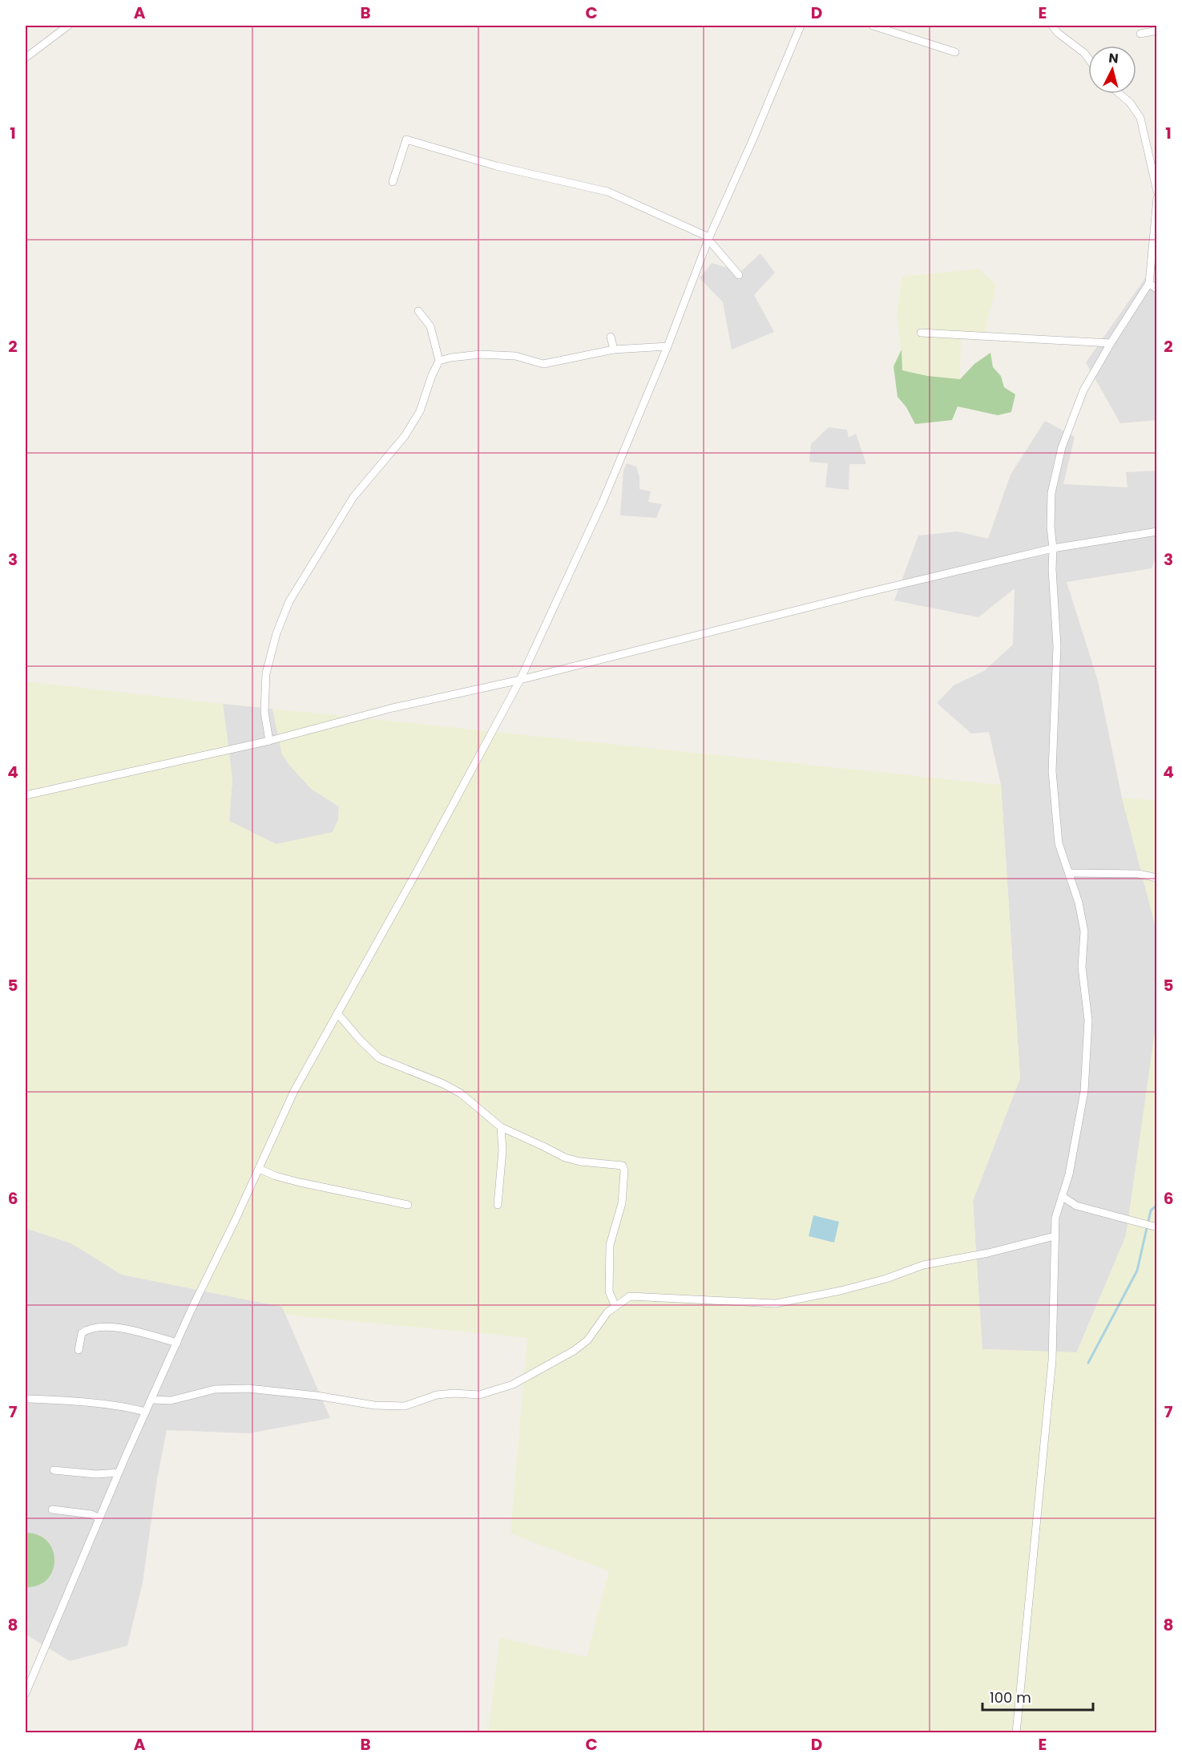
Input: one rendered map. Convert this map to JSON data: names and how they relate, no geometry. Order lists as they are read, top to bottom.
{
  "scale_bar": "100 m",
  "north": "top",
  "grid": {
    "columns": [
      "A",
      "B",
      "C",
      "D",
      "E"
    ],
    "rows": [
      "1",
      "2",
      "3",
      "4",
      "5",
      "6",
      "7",
      "8"
    ]
  }
}
